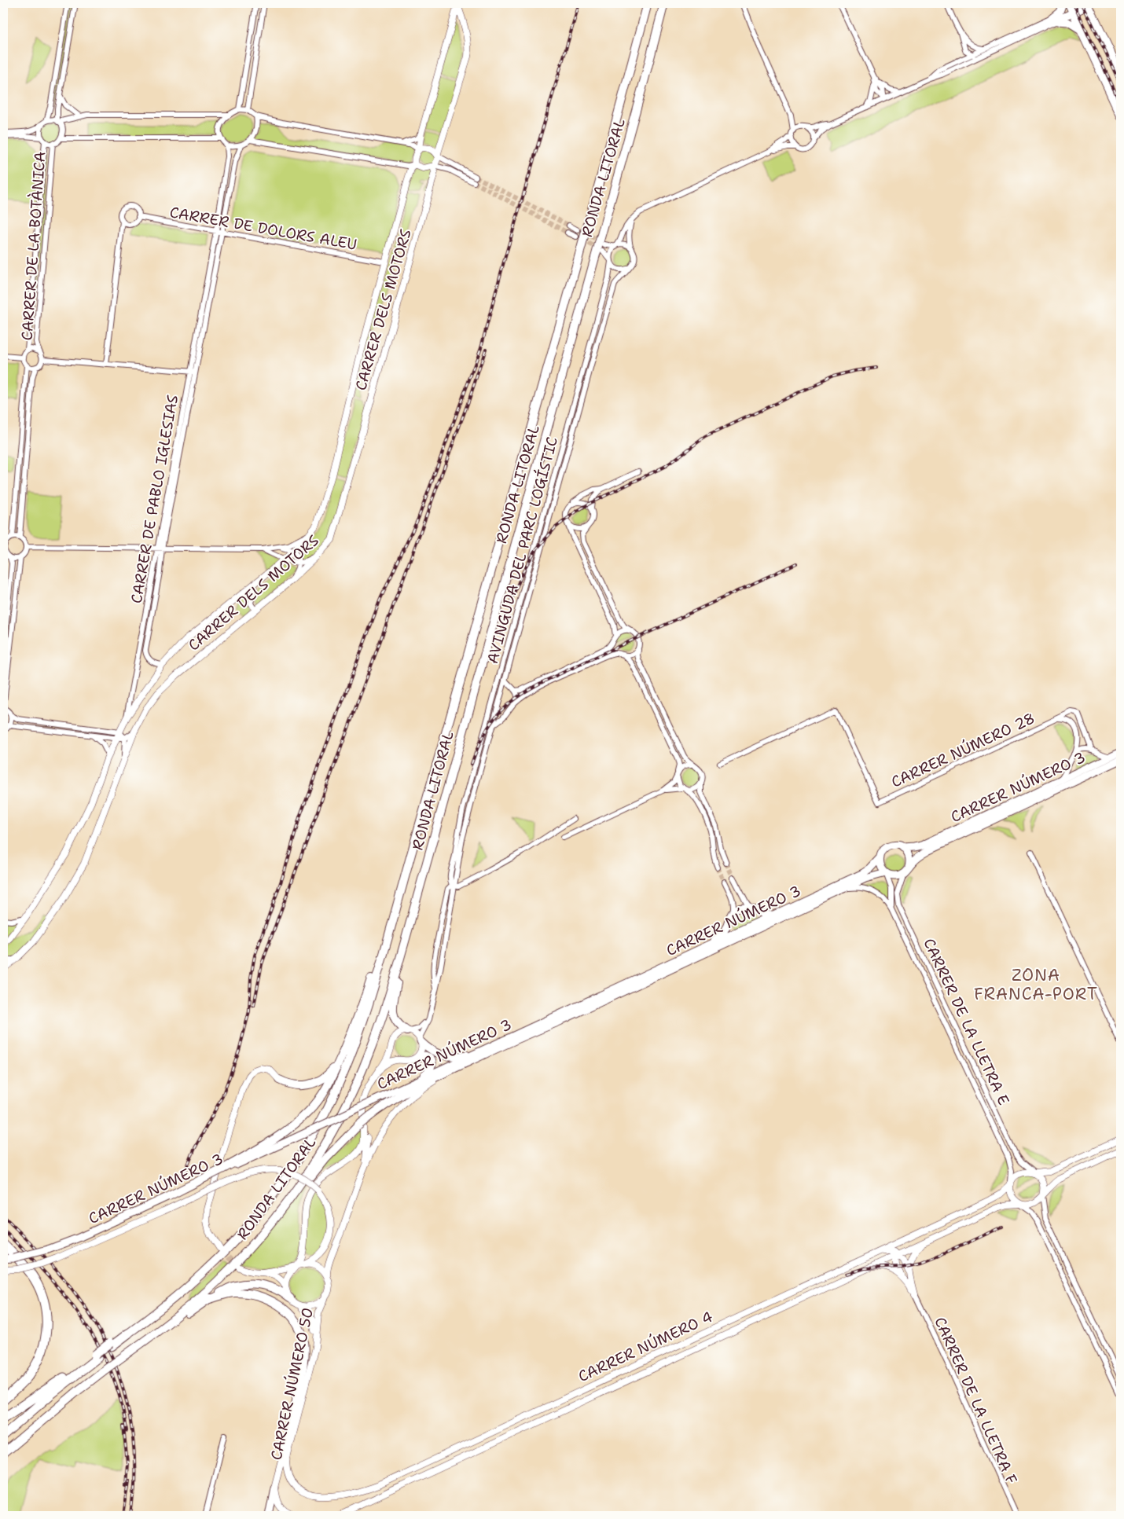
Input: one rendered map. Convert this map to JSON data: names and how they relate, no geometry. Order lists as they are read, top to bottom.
{
  "streets": {
    "highway": ["RONDA LITORAL"],
    "main road": ["CARRER NÚMERO 3"],
    "street": [
      "CARRER DE DOLORS ALEU",
      "CARRER DE LA BOTÀNICA",
      "CARRER DELS MOTORS",
      "CARRER DE PABLO IGLESIAS",
      "AVINGUDA DEL PARC LOGÍSTIC",
      "CARRER NÚMERO 28",
      "CARRER DE LA LLETRA E",
      "CARRER NÚMERO 4",
      "CARRER NÚMERO 50",
      "CARRER DE LA LLETRA F"
    ]
  },
  "crossings": [
    ["CARRER DE DOLORS ALEU", "CARRER DELS MOTORS"],
    ["CARRER DE DOLORS ALEU", "CARRER DE PABLO IGLESIAS"],
    ["CARRER DELS MOTORS", "CARRER DE PABLO IGLESIAS"],
    ["CARRER NÚMERO 3", "CARRER DE LA LLETRA E"],
    ["CARRER NÚMERO 3", "CARRER NÚMERO 50"],
    ["CARRER DE LA LLETRA E", "CARRER NÚMERO 4"],
    ["CARRER NÚMERO 4", "CARRER NÚMERO 50"]
  ],
  "districts": ["ZONA FRANCA-PORT"]
}
